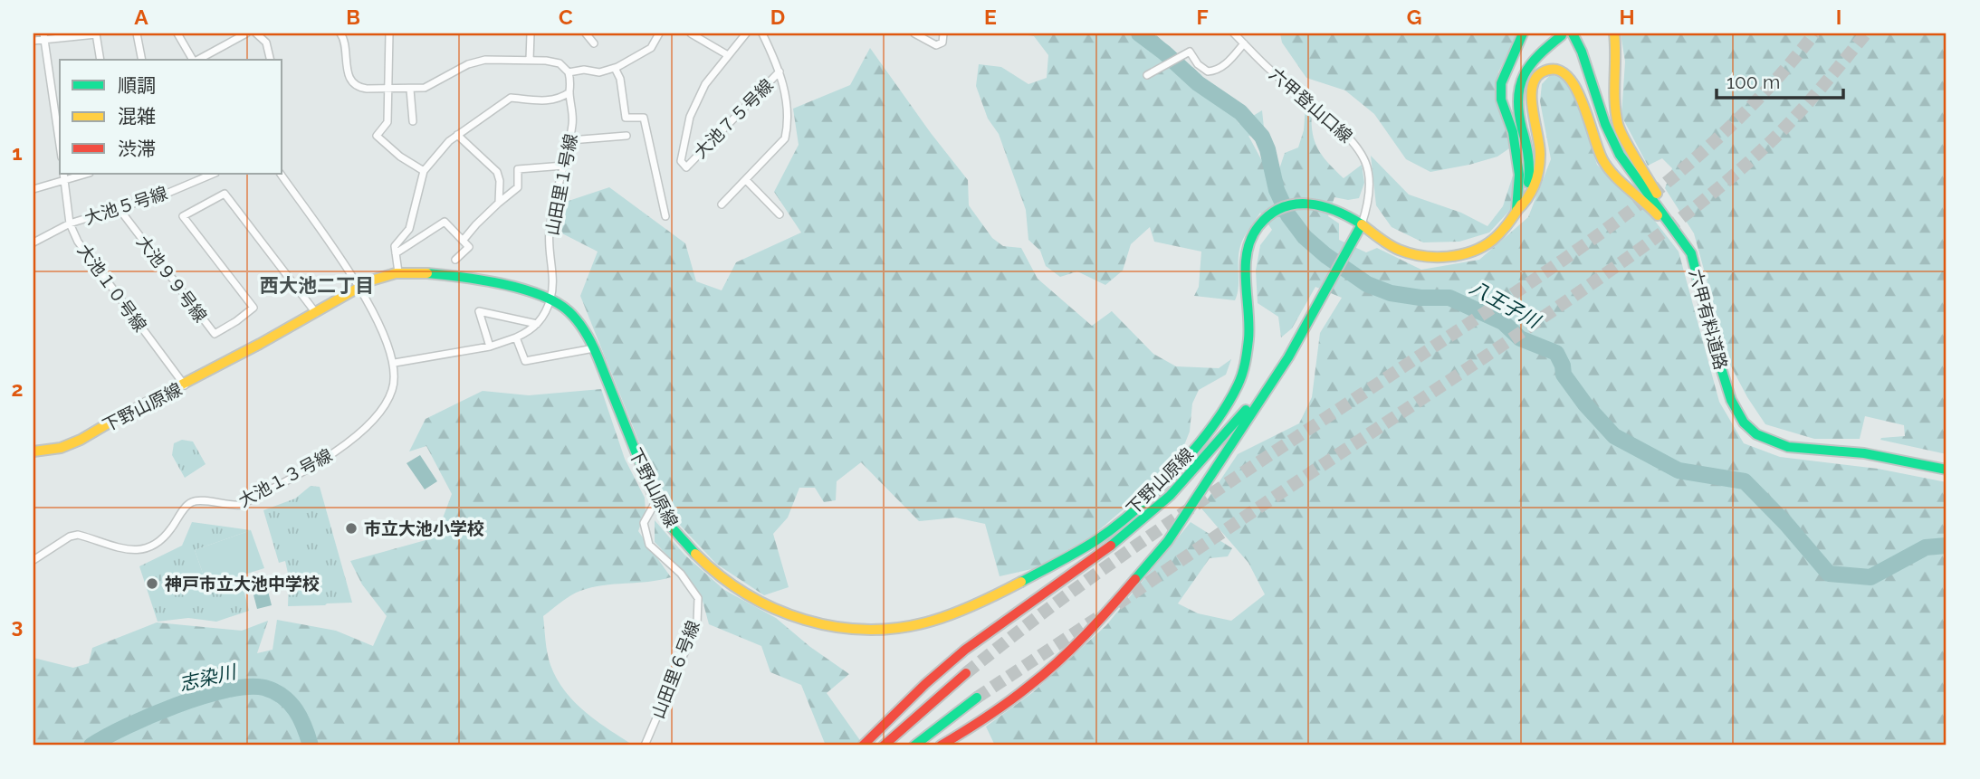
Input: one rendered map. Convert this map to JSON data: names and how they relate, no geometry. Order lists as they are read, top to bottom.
{
  "streets": {
    "main road": ["六甲有料道路", "下野山原線"],
    "street": [
      "六甲登山口線",
      "大池７５号線",
      "山田里１号線",
      "大池５号線",
      "大池９９号線",
      "大池１０号線",
      "大池１３号線",
      "山田里６号線"
    ]
  },
  "crossings": [
    ["六甲登山口線", "下野山原線"],
    ["山田里１号線", "下野山原線"],
    ["大池５号線", "大池９９号線"],
    ["大池５号線", "大池１０号線"],
    ["大池９９号線", "下野山原線"],
    ["大池１０号線", "下野山原線"],
    ["下野山原線", "山田里６号線"]
  ],
  "districts": ["西大池二丁目"],
  "water": ["八王子川", "志染川"],
  "places": ["市立大池小学校", "神戸市立大池中学校"],
  "legend": ["順調", "混雑", "渋滞"],
  "scale_bar": "100 m",
  "grid": {
    "columns": [
      "A",
      "B",
      "C",
      "D",
      "E",
      "F",
      "G",
      "H",
      "I"
    ],
    "rows": ["1", "2", "3"]
  }
}
